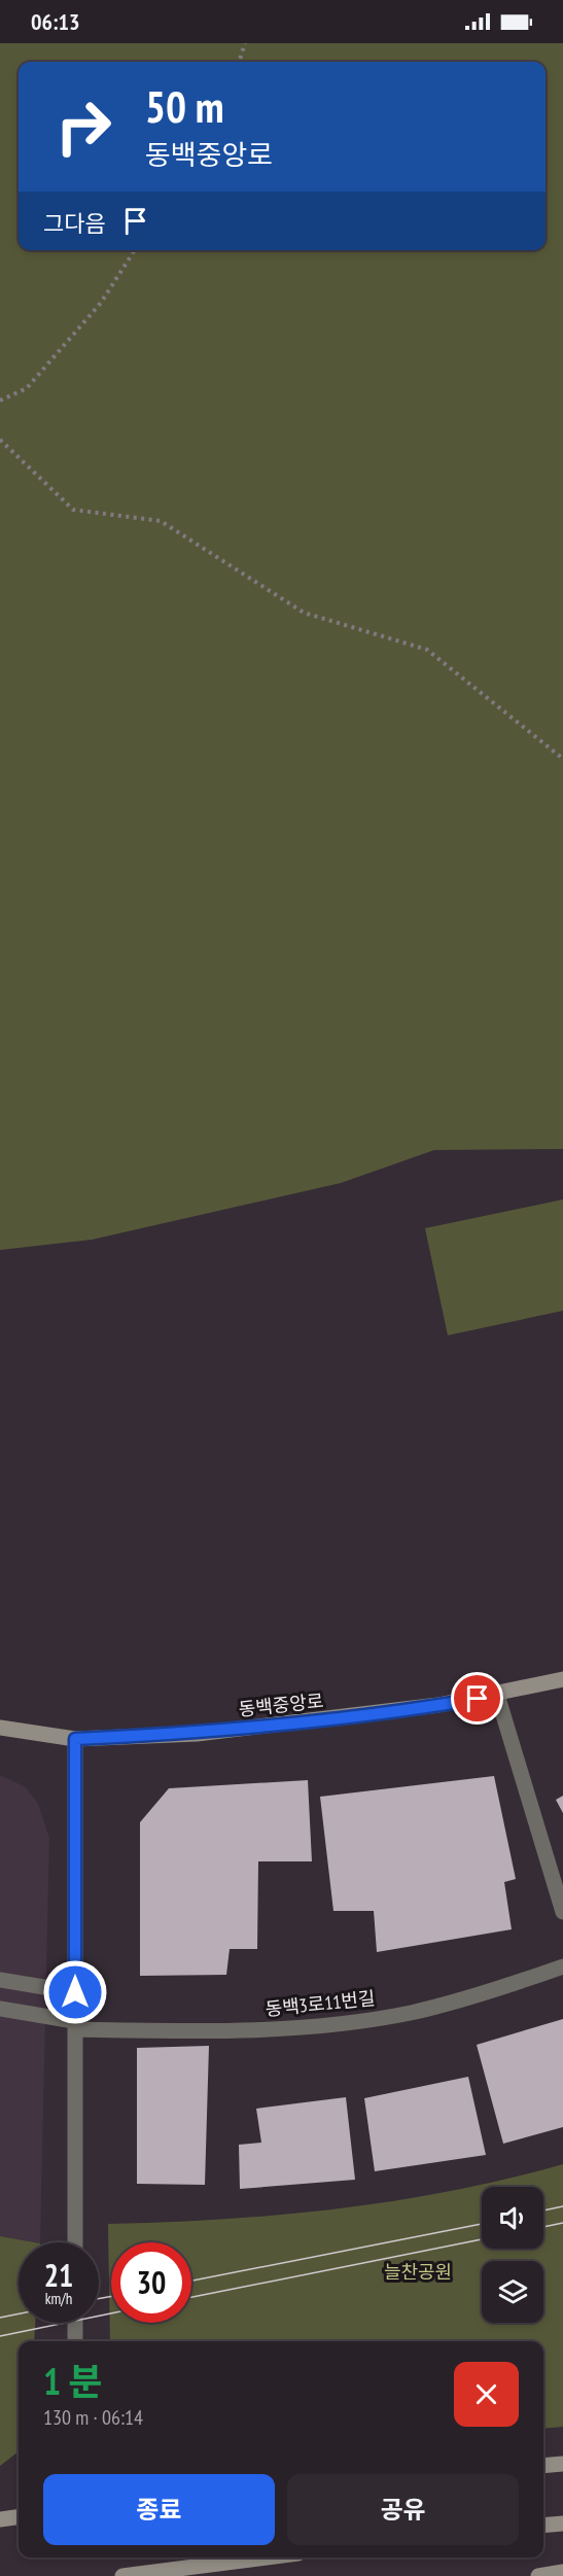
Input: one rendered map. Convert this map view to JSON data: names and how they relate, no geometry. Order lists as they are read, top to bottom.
{
  "streets": {
    "street": ["동백중앙로", "동백3로11번길"]
  },
  "parks": ["늘찬공원"],
  "page": {
    "status": "06:13",
    "turn": ["50 m", "동백중앙로"],
    "then": "그다음",
    "speed": "21 km/h",
    "limit": "30",
    "heading": ["1 분", "130 m · 06:14"],
    "buttons": ["종료", "공유"]
  }
}
